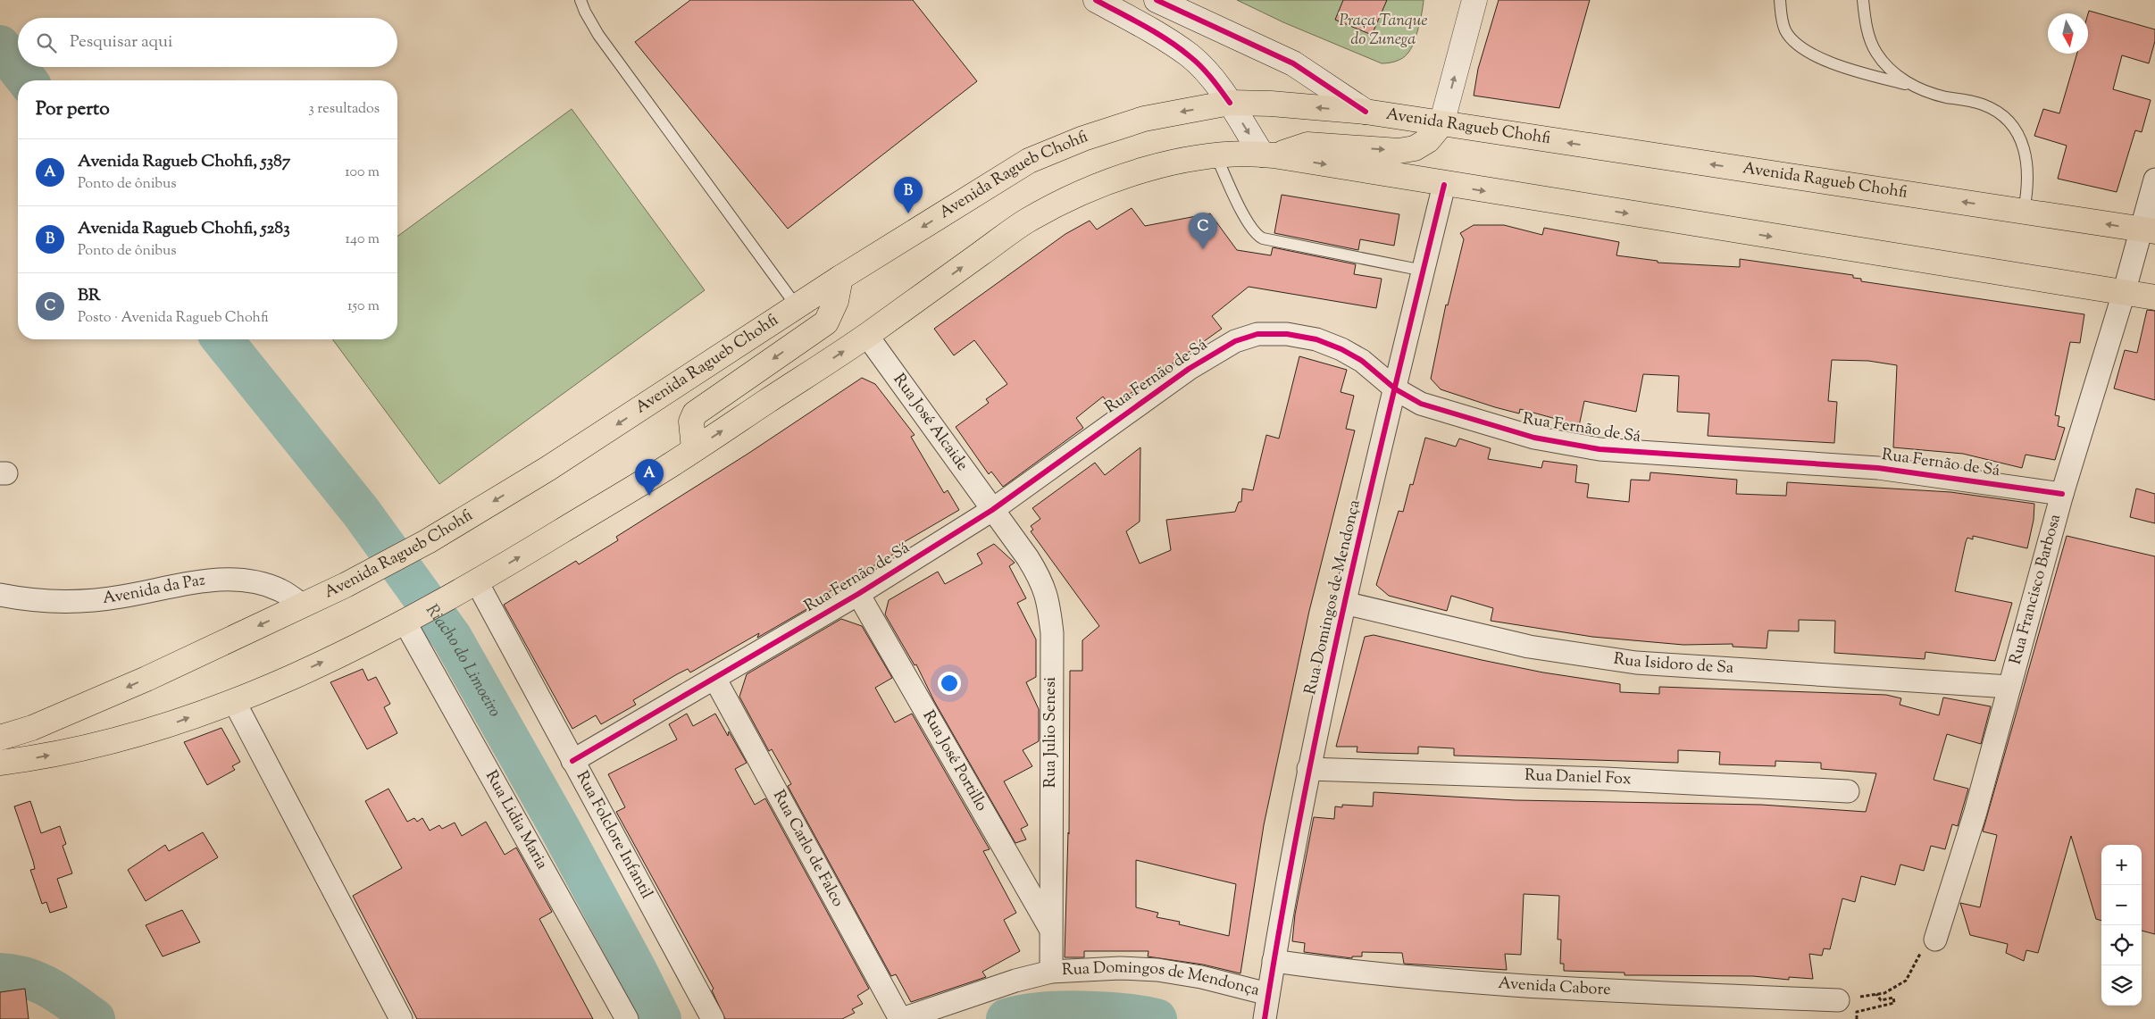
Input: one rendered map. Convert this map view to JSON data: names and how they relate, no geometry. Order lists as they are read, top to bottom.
{
  "streets": {
    "main road": ["Avenida Ragueb Chohfi"],
    "street": [
      "Rua Fernão de Sá",
      "Rua José Alcaide",
      "Avenida da Paz",
      "Rua Francisco Barbosa",
      "Rua Domingos de Mendonça",
      "Rua Isidoro de Sa",
      "Rua Julio Senesi",
      "Rua José Portillo",
      "Rua Daniel Fox",
      "Rua Lidia Maria",
      "Rua Folclore Infantil",
      "Rua Carlo de Falco",
      "Avenida Cabore"
    ]
  },
  "crossings": [
    ["Avenida Ragueb Chohfi", "Avenida da Paz"],
    ["Avenida Ragueb Chohfi", "Rua Francisco Barbosa"],
    ["Rua Fernão de Sá", "Rua José Alcaide"],
    ["Rua Fernão de Sá", "Rua Francisco Barbosa"],
    ["Rua Fernão de Sá", "Rua Domingos de Mendonça"],
    ["Rua Fernão de Sá", "Rua Julio Senesi"],
    ["Rua Fernão de Sá", "Rua José Portillo"],
    ["Rua Fernão de Sá", "Rua Folclore Infantil"],
    ["Rua Fernão de Sá", "Rua Carlo de Falco"],
    ["Rua José Alcaide", "Rua Julio Senesi"],
    ["Rua Francisco Barbosa", "Rua Isidoro de Sa"],
    ["Rua Domingos de Mendonça", "Rua Isidoro de Sa"],
    ["Rua Domingos de Mendonça", "Rua Julio Senesi"],
    ["Rua Domingos de Mendonça", "Rua Daniel Fox"],
    ["Rua Domingos de Mendonça", "Rua Carlo de Falco"],
    ["Rua Domingos de Mendonça", "Avenida Cabore"],
    ["Rua Julio Senesi", "Rua José Portillo"]
  ],
  "water": ["Riacho do Limoeiro"],
  "parks": ["Praça Tanque do Zunega"],
  "north": "bottom",
  "page": {
    "search": "Pesquisar aqui",
    "heading": ["Por perto", "3 resultados"],
    "list": [
      {
        "mark": "A",
        "name": "Avenida Ragueb Chohfi, 5387",
        "note": "Ponto de ônibus",
        "value": "100 m"
      },
      {
        "mark": "B",
        "name": "Avenida Ragueb Chohfi, 5283",
        "note": "Ponto de ônibus",
        "value": "140 m"
      },
      {
        "mark": "C",
        "name": "BR",
        "note": "Posto · Avenida Ragueb Chohfi",
        "value": "150 m"
      }
    ],
    "pins": ["B", "C", "A"],
    "map_buttons": ["+", "−"]
  }
}
